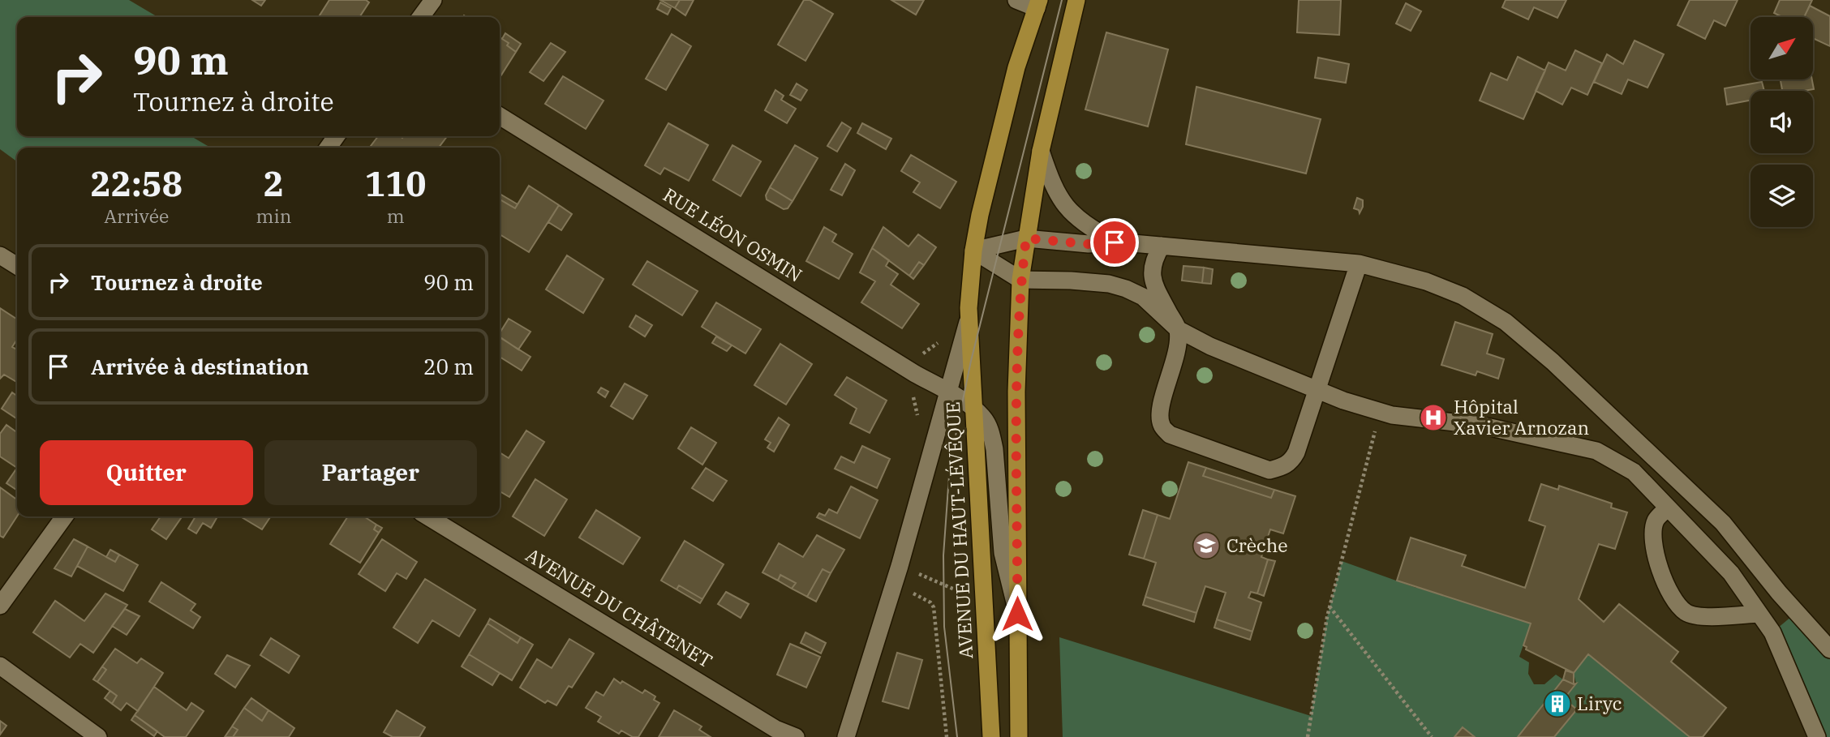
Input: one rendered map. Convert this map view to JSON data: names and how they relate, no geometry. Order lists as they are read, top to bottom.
{
  "streets": {
    "main road": ["AVENUE DU HAUT-LÉVÊQUE"],
    "street": ["RUE LÉON OSMIN", "AVENUE DU CHÂTENET"]
  },
  "crossings": [
    ["RUE LÉON OSMIN", "AVENUE DU HAUT-LÉVÊQUE"]
  ],
  "places": {
    "hospital": ["Hôpital Xavier Arnozan"],
    "school or university": ["Crèche"],
    "building": ["Liryc"]
  },
  "north": "top right",
  "page": {
    "turn": ["90 m", "Tournez à droite"],
    "eta": [
      "22:58",
      "Arrivée",
      "2",
      "min",
      "110",
      "m"
    ],
    "list": [
      {
        "name": "Tournez à droite",
        "value": "90 m"
      },
      {
        "name": "Arrivée à destination",
        "value": "20 m"
      }
    ],
    "buttons": ["Quitter", "Partager"]
  }
}
